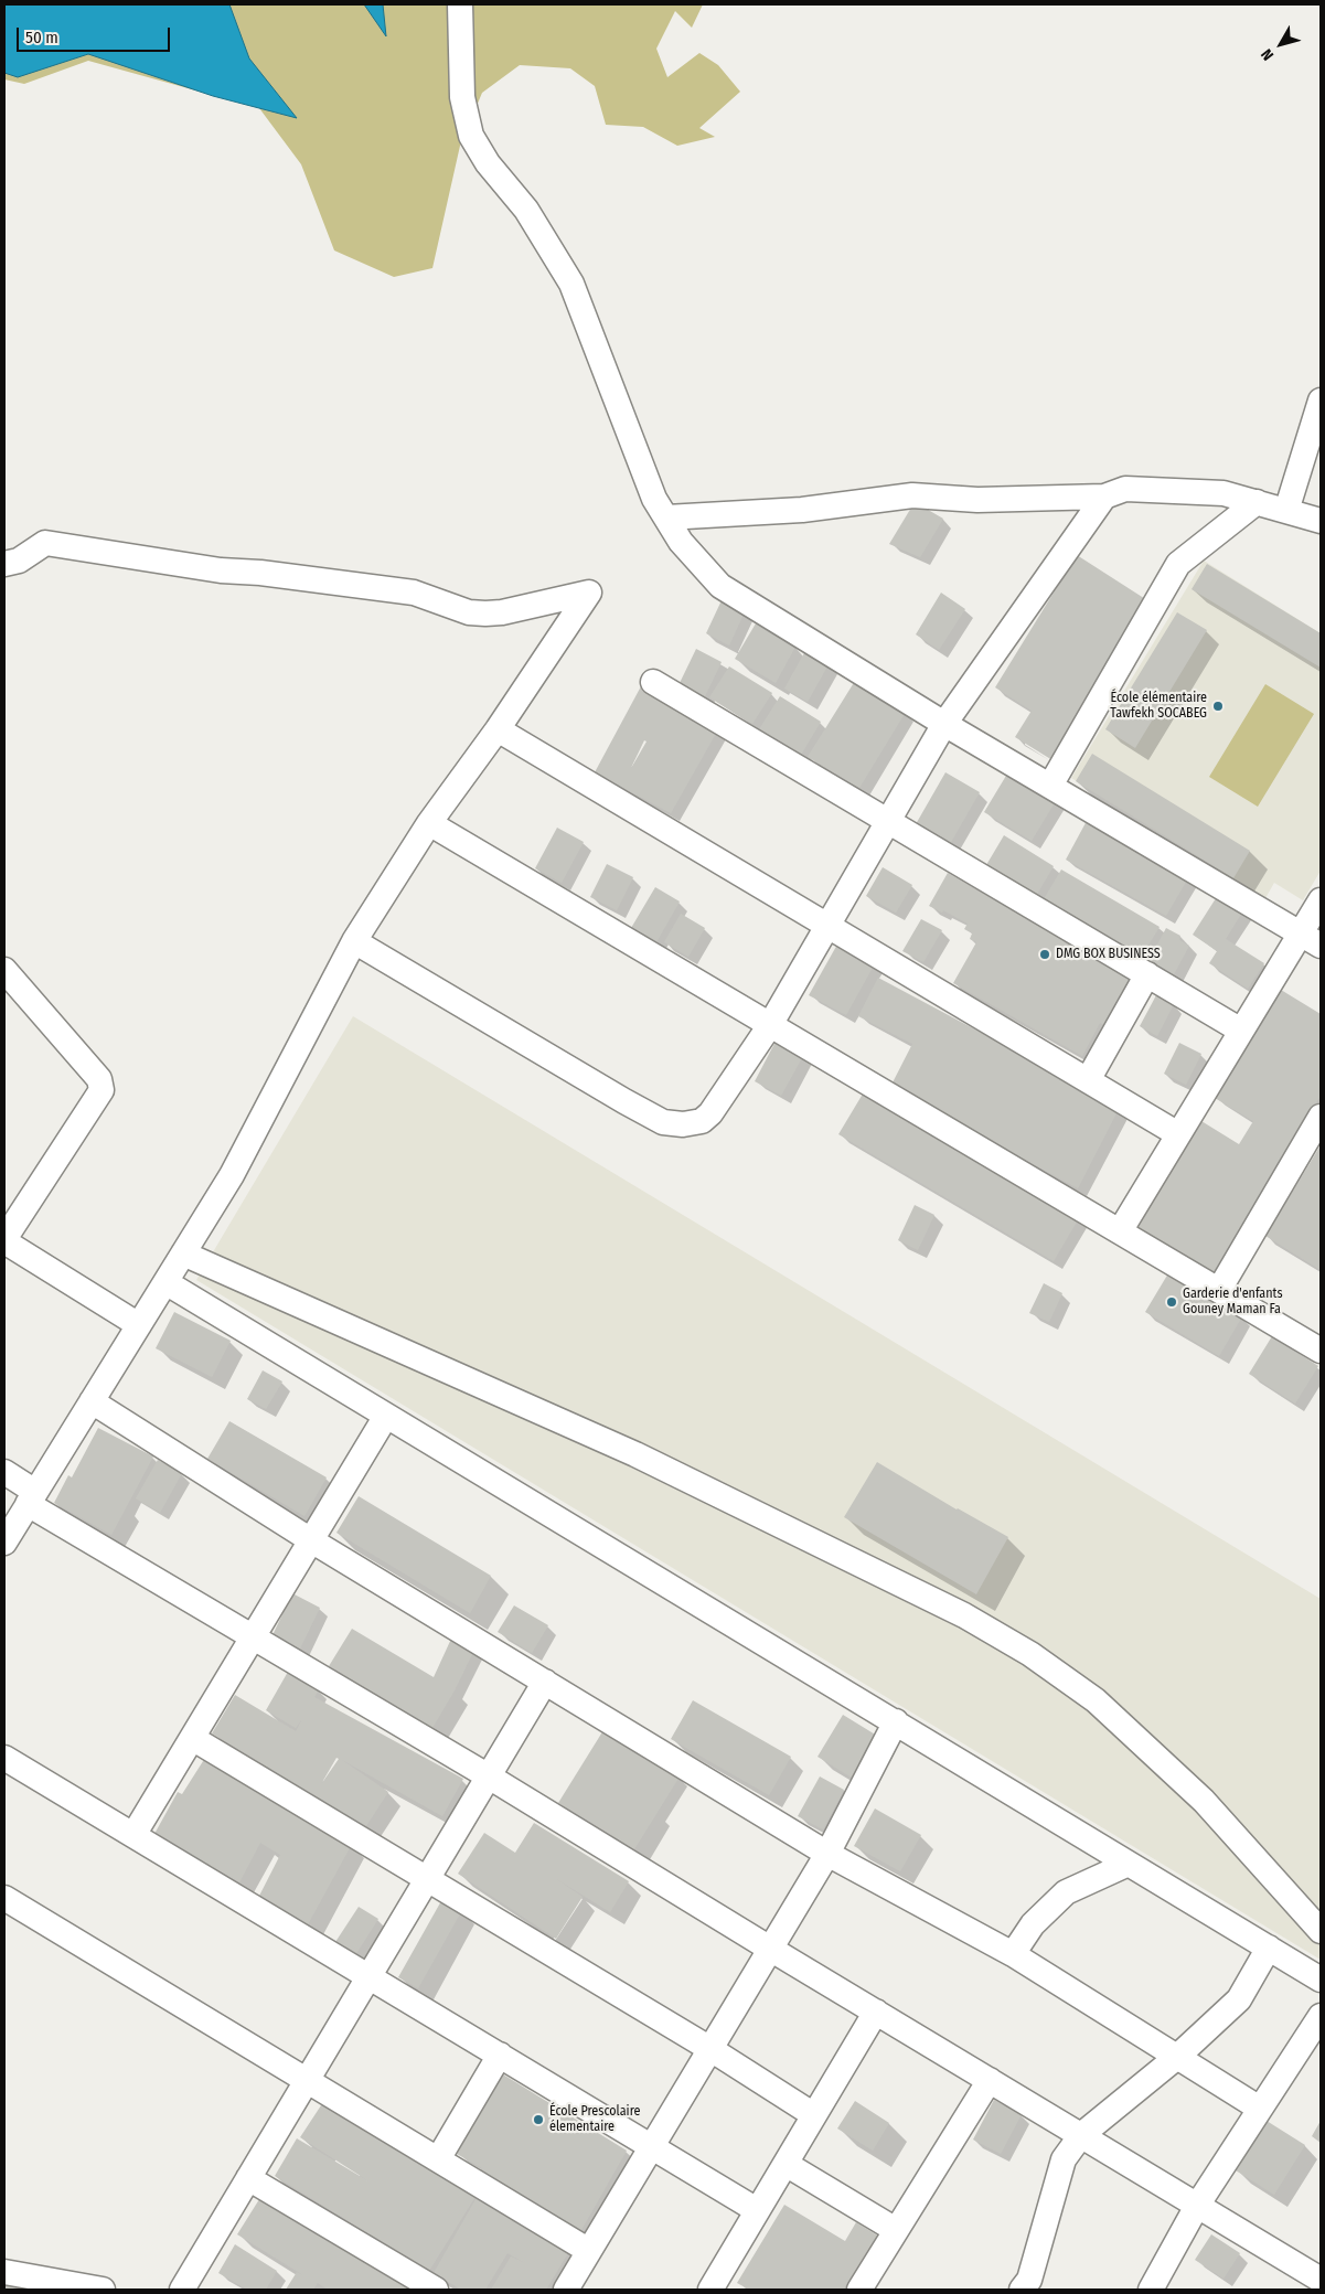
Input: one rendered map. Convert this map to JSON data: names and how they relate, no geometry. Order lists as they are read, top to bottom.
{
  "places": [
    "École élémentaire Tawfekh SOCABEG",
    "DMG BOX BUSINESS",
    "Garderie d'enfants Gouney Maman Fa",
    "École Prescolaire élementaire"
  ],
  "scale_bar": "50 m",
  "north": "bottom left"
}
